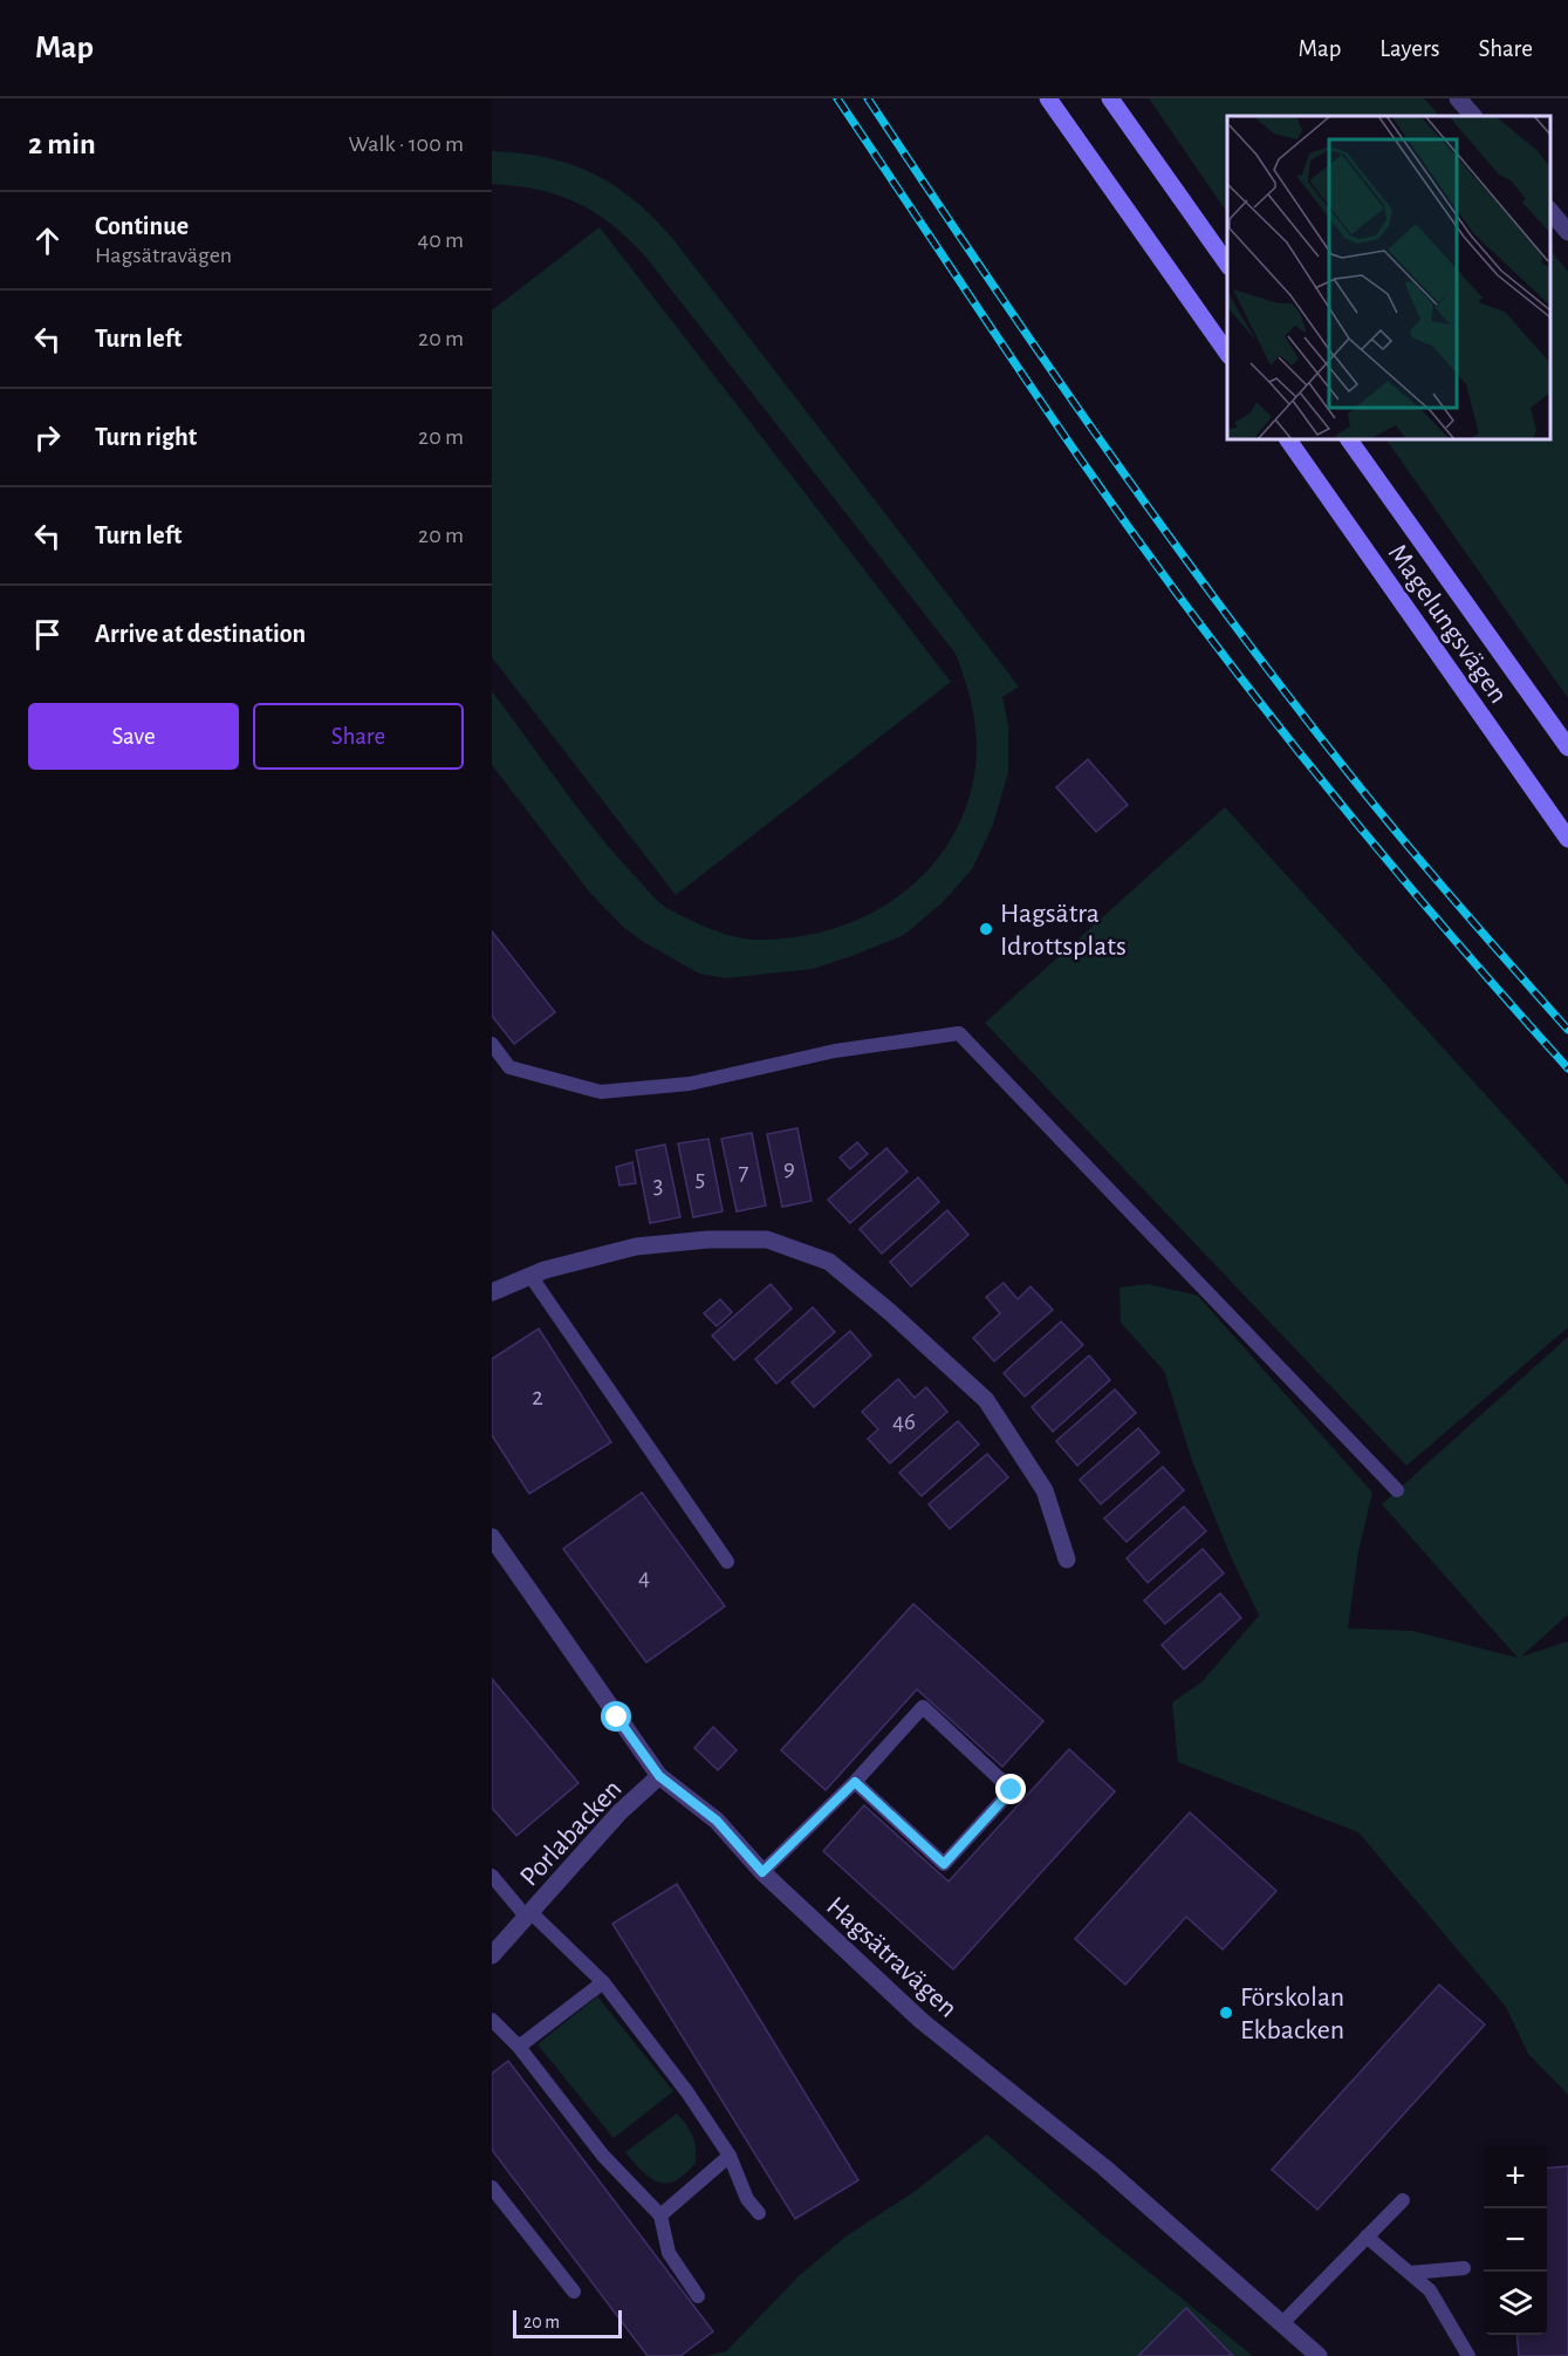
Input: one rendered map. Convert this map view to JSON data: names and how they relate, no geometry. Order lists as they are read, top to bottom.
{
  "streets": {
    "main road": ["Magelungsvägen"],
    "street": ["Porlabacken", "Hagsätravägen"]
  },
  "crossings": [
    ["Porlabacken", "Hagsätravägen"]
  ],
  "places": ["Hagsätra Idrottsplats", "Förskolan Ekbacken"],
  "house_numbers": [
    "9",
    "7",
    "5",
    "3",
    "2",
    "46",
    "4"
  ],
  "scale_bar": "20 m",
  "page": {
    "header": "Map",
    "nav": ["Map", "Layers", "Share"],
    "heading": ["2 min", "Walk · 100 m"],
    "list": [
      ["Continue", "Hagsätravägen", "40 m"],
      ["Turn left", "20 m"],
      ["Turn right", "20 m"],
      ["Turn left", "20 m"],
      "Arrive at destination"
    ],
    "buttons": ["Save", "Share"],
    "map_buttons": ["+", "−"],
    "scale": "20 m"
  }
}
